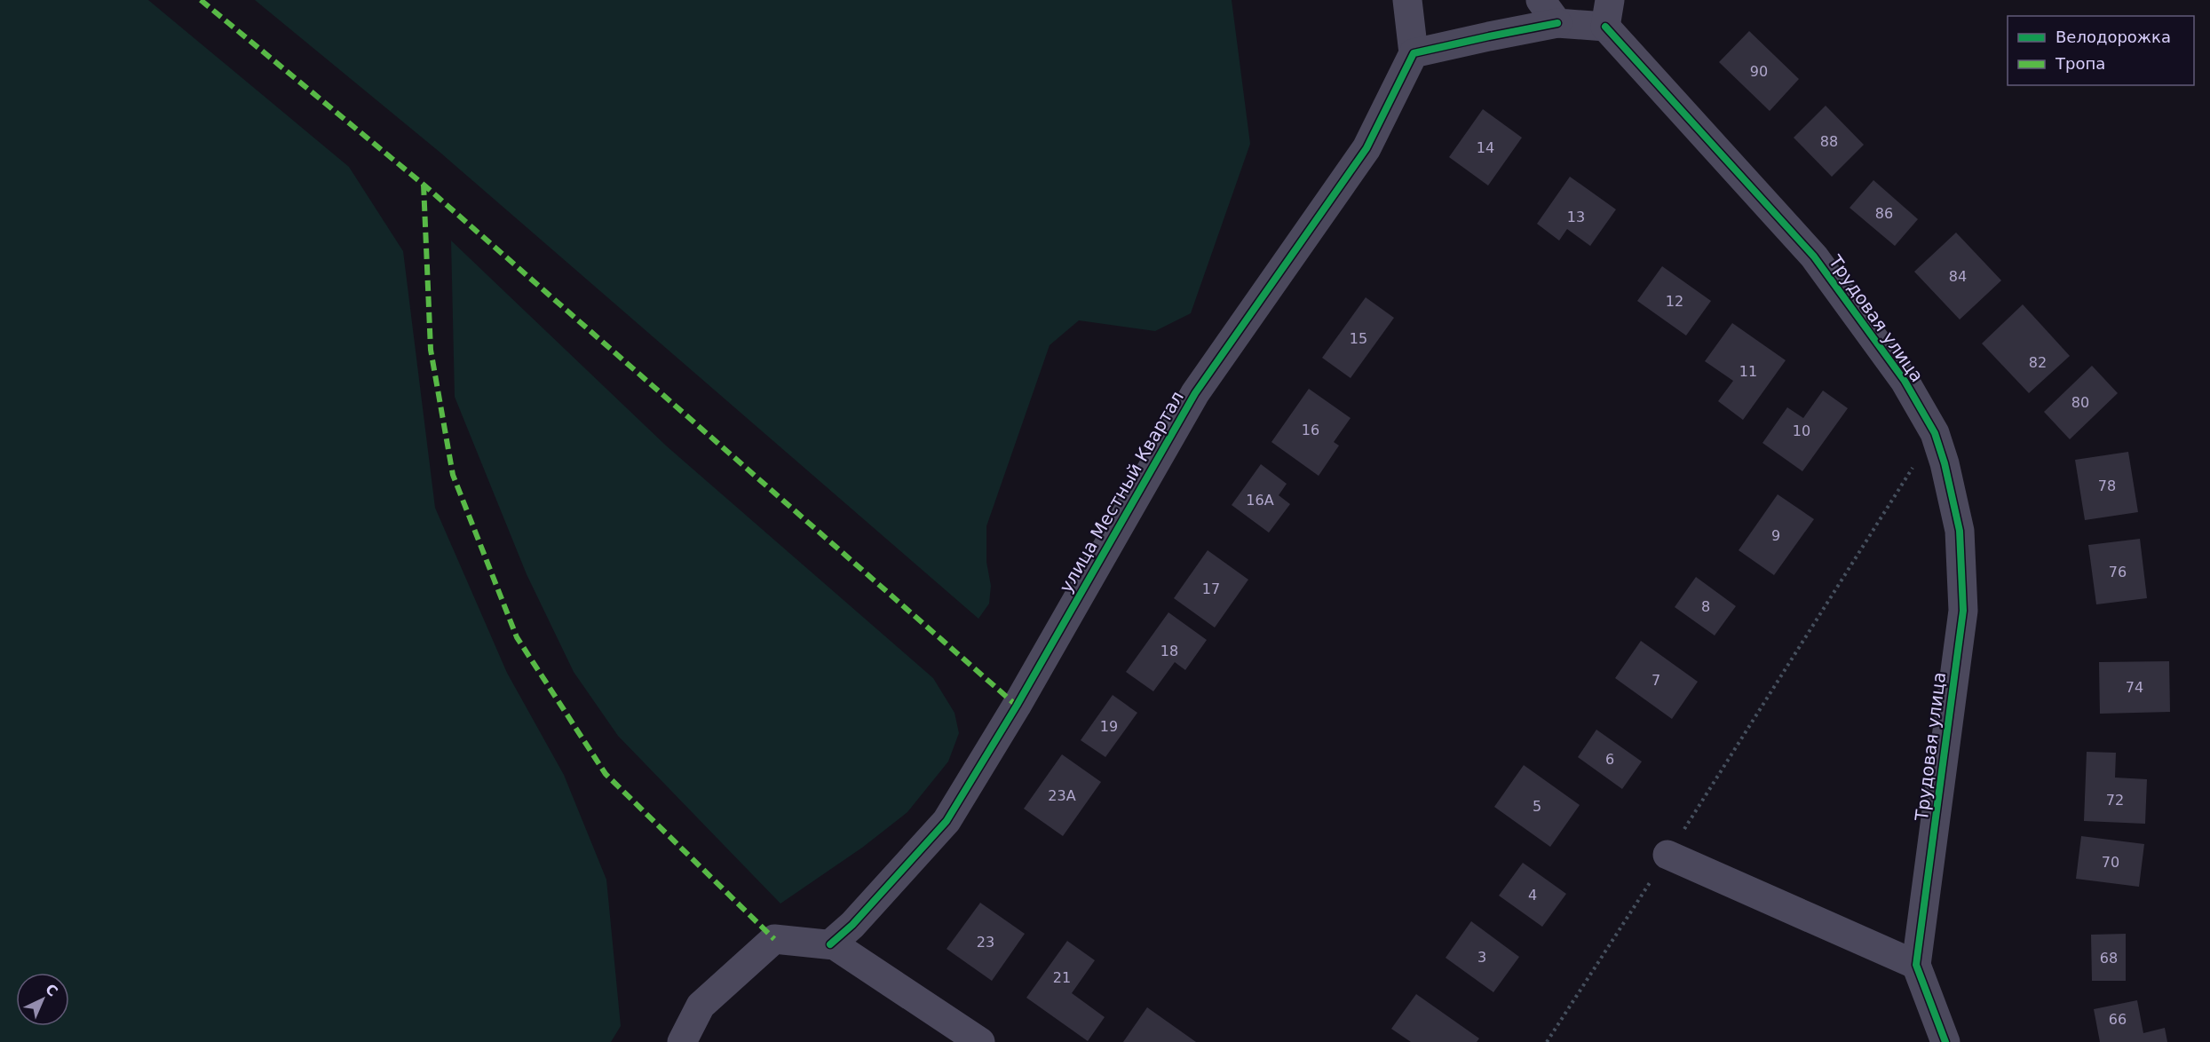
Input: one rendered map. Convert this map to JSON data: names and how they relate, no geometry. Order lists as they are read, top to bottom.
{
  "streets": {
    "street": ["Трудовая улица", "улица Местный Квартал"]
  },
  "house_numbers": [
    "90",
    "88",
    "14",
    "86",
    "13",
    "84",
    "12",
    "15",
    "82",
    "11",
    "80",
    "16",
    "10",
    "78",
    "16А",
    "9",
    "76",
    "17",
    "8",
    "18",
    "7",
    "74",
    "19",
    "6",
    "23А",
    "72",
    "5",
    "70",
    "4",
    "23",
    "3",
    "68",
    "21",
    "66"
  ],
  "legend": ["Велодорожка", "Тропа"],
  "north": "top right"
}
